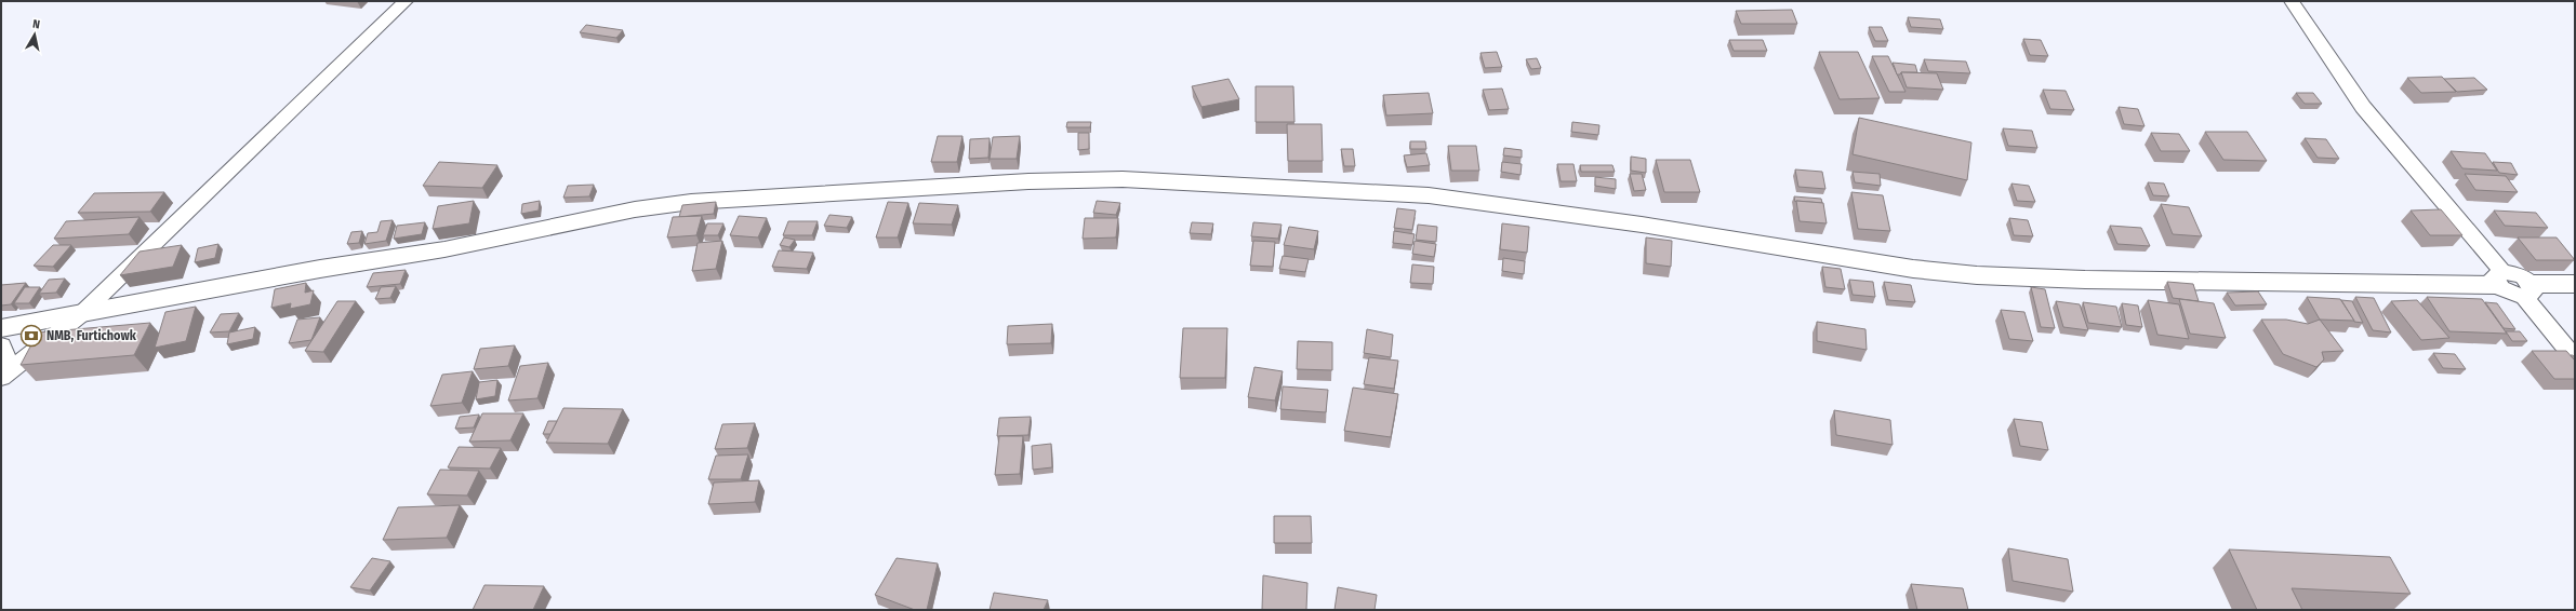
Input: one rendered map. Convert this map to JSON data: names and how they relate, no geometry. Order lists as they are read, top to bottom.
{
  "places": {
    "bank": ["NMB, Furtichowk"]
  },
  "north": "top"
}
